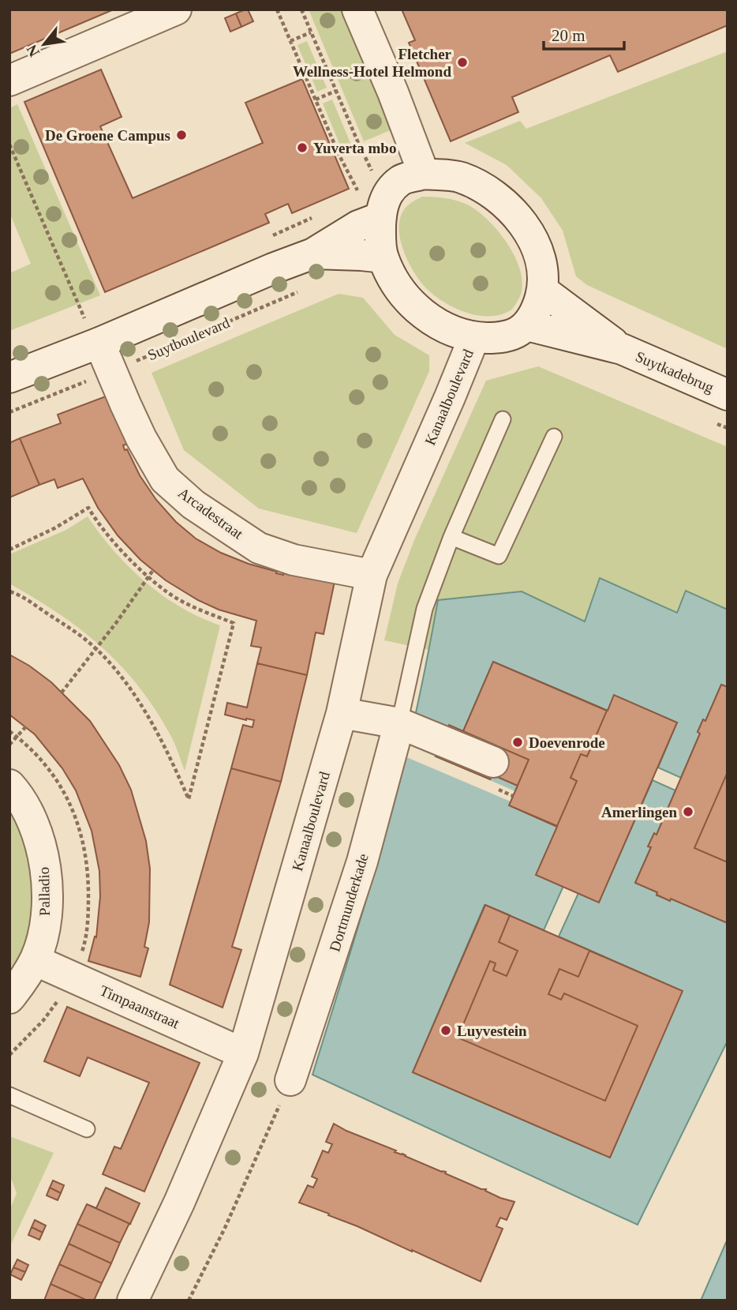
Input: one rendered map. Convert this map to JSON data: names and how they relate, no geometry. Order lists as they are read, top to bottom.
{
  "streets": {
    "street": [
      "Suytboulevard",
      "Suytkadebrug",
      "Kanaalboulevard",
      "Arcadestraat",
      "Palladio",
      "Dortmunderkade",
      "Timpaanstraat"
    ]
  },
  "crossings": [
    ["Suytboulevard", "Suytkadebrug"],
    ["Suytboulevard", "Kanaalboulevard"],
    ["Suytboulevard", "Arcadestraat"],
    ["Suytkadebrug", "Kanaalboulevard"],
    ["Kanaalboulevard", "Arcadestraat"],
    ["Kanaalboulevard", "Timpaanstraat"],
    ["Palladio", "Timpaanstraat"]
  ],
  "places": [
    "Fletcher Wellness-Hotel Helmond",
    "De Groene Campus",
    "Yuverta mbo",
    "Doevenrode",
    "Amerlingen",
    "Luyvestein"
  ],
  "scale_bar": "20 m",
  "north": "bottom left"
}
